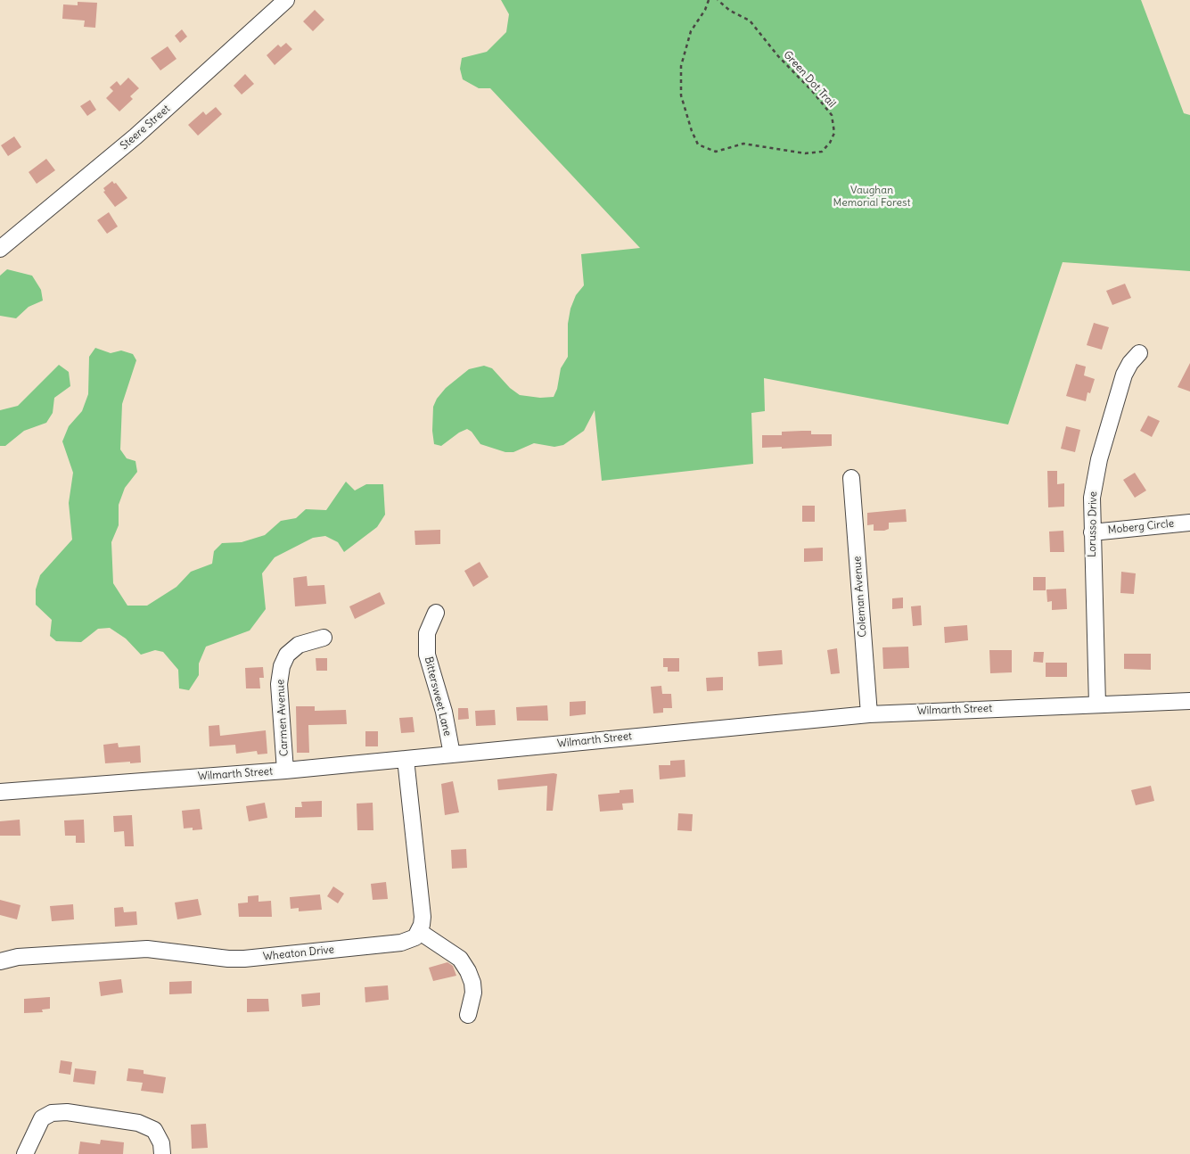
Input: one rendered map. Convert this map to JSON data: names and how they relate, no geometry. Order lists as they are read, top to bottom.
{
  "streets": {
    "street": [
      "Steere Street",
      "Lorusso Drive",
      "Moberg Circle",
      "Coleman Avenue",
      "Bittersweet Lane",
      "Wilmarth Street",
      "Carmen Avenue",
      "Wheaton Drive"
    ],
    "path": ["Green Dot Trail"]
  },
  "crossings": [
    ["Lorusso Drive", "Moberg Circle"],
    ["Lorusso Drive", "Wilmarth Street"],
    ["Coleman Avenue", "Wilmarth Street"],
    ["Bittersweet Lane", "Wilmarth Street"],
    ["Wilmarth Street", "Carmen Avenue"]
  ],
  "parks": ["Vaughan Memorial Forest"]
}
